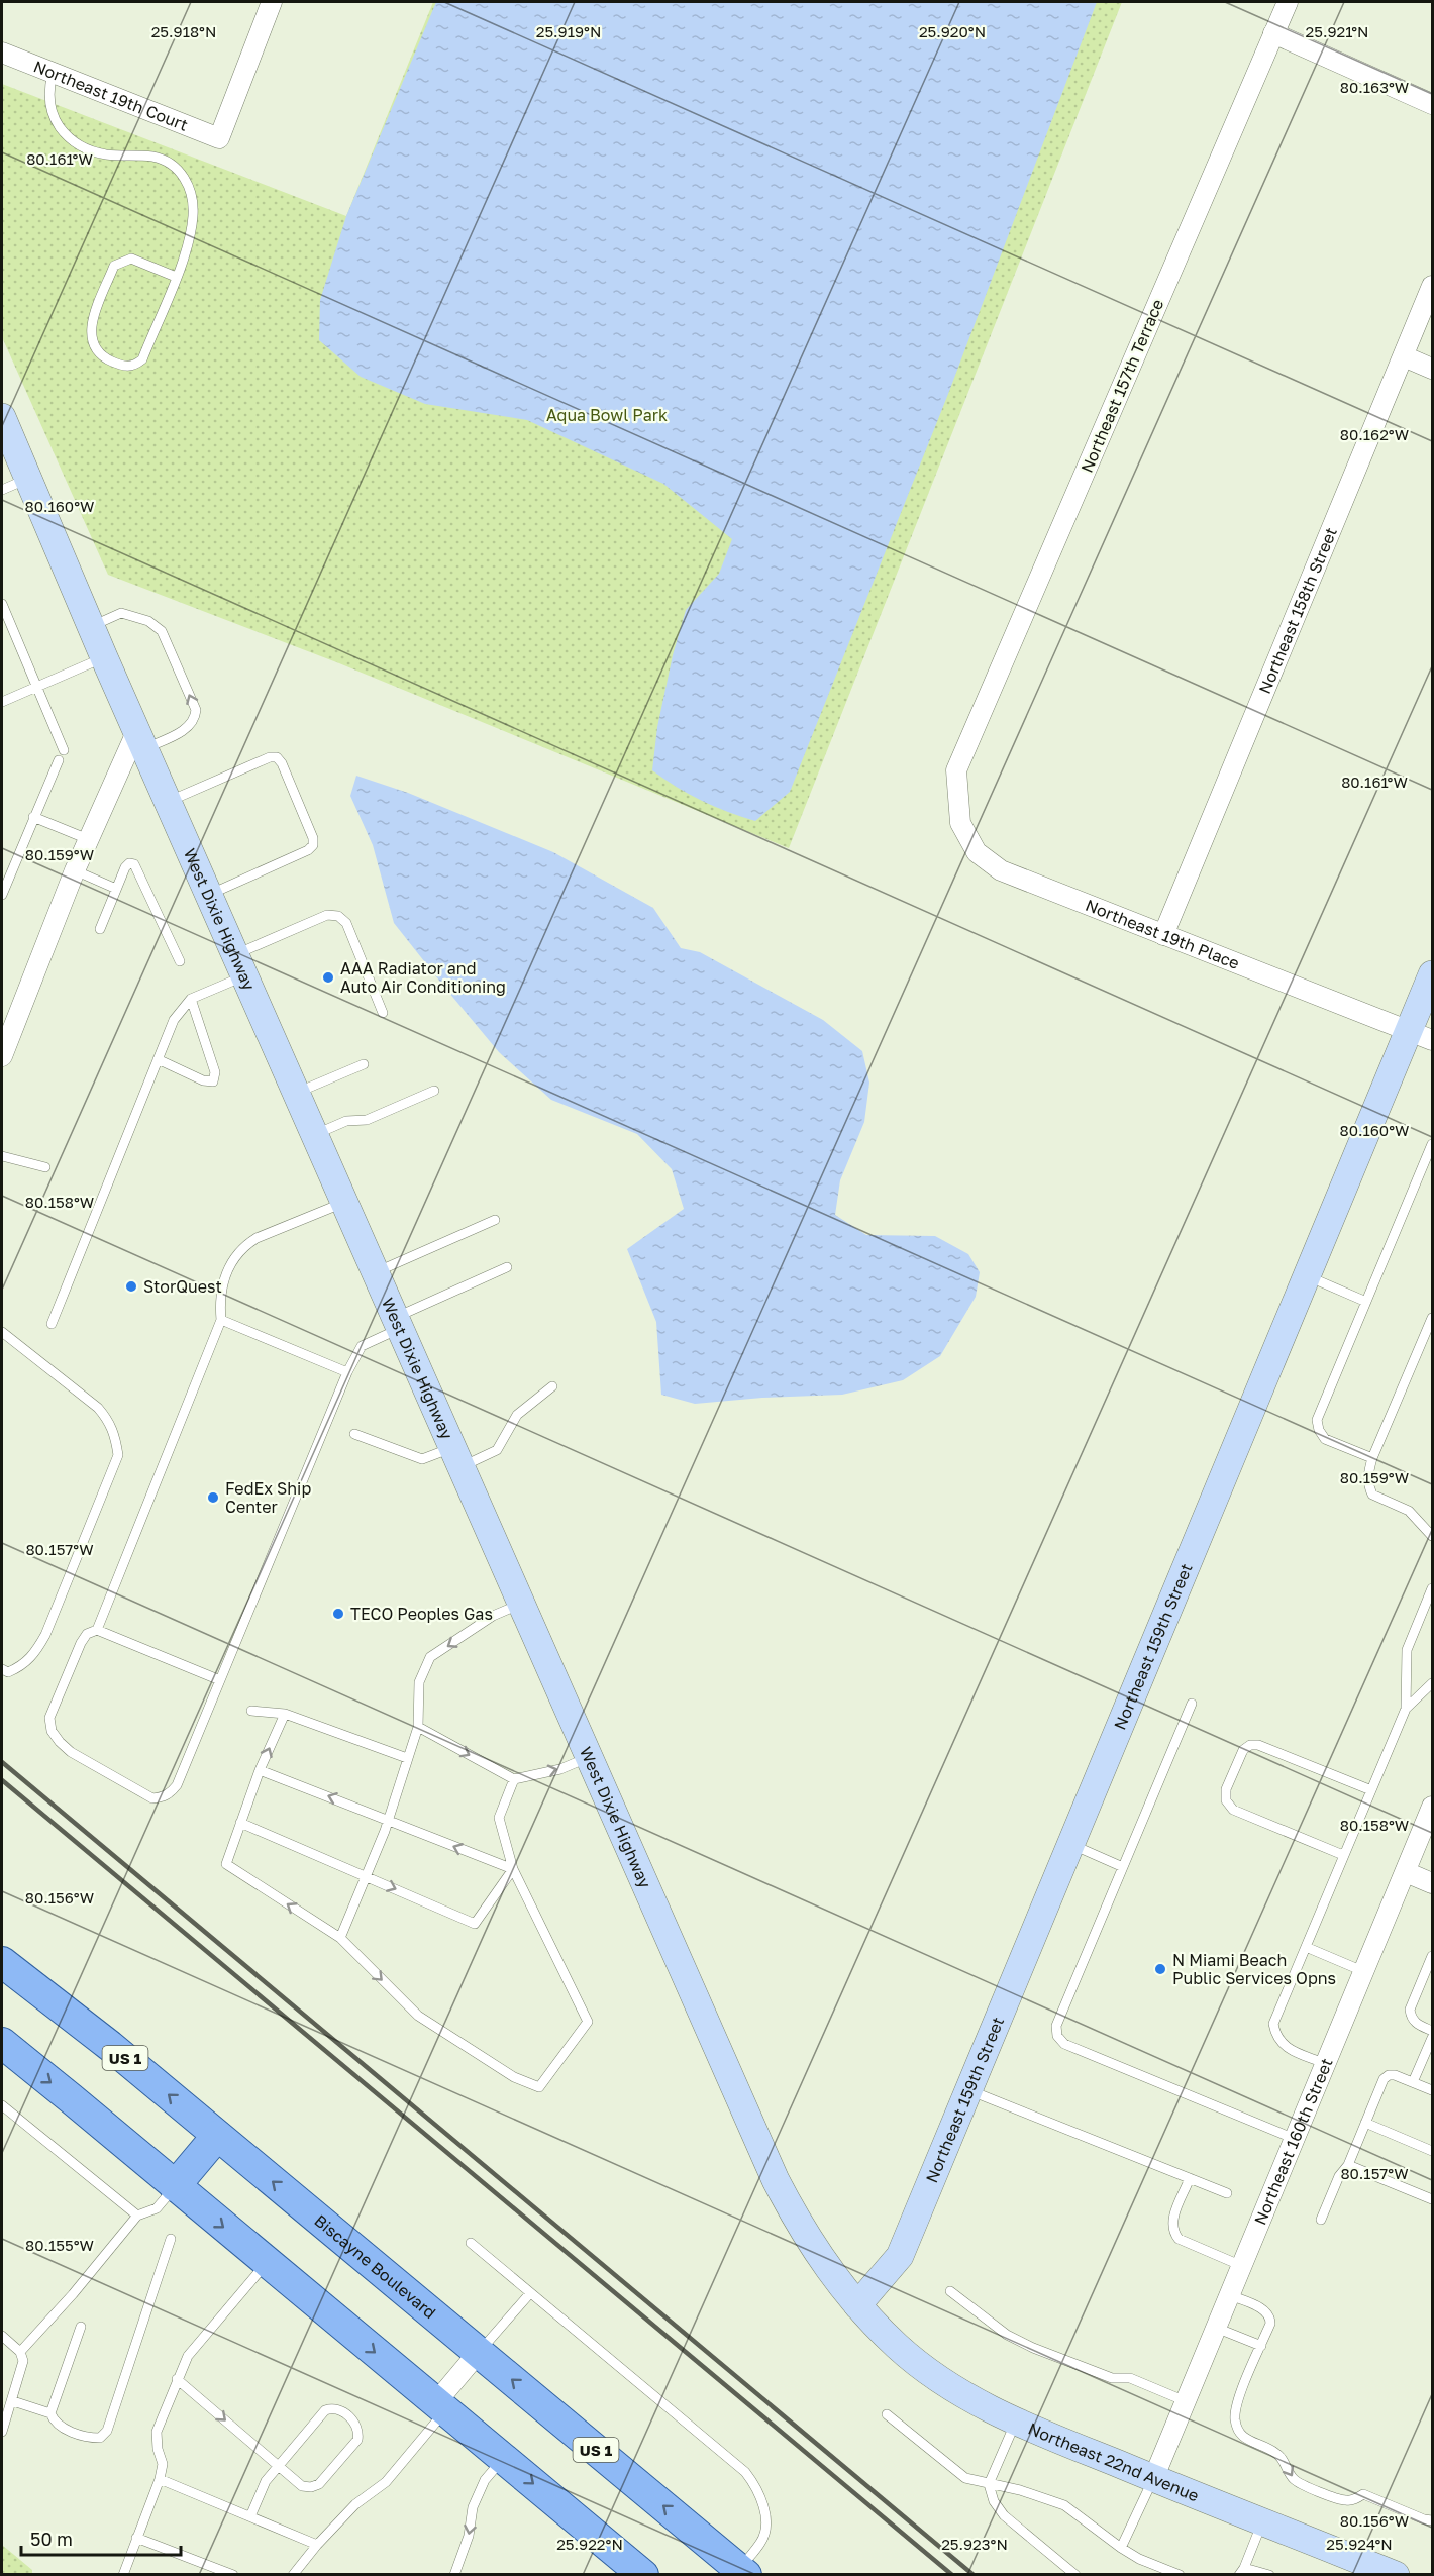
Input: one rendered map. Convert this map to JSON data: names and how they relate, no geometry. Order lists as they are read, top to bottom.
{
  "streets": {
    "main road": [
      "West Dixie Highway",
      "Northeast 159th Street",
      "US 1",
      "Biscayne Boulevard",
      "Northeast 22nd Avenue"
    ],
    "street": [
      "Northeast 19th Court",
      "Northeast 157th Terrace",
      "Northeast 158th Street",
      "Northeast 19th Place",
      "Northeast 160th Street"
    ]
  },
  "crossings": [
    ["Northeast 157th Terrace", "Northeast 19th Place"],
    ["Northeast 158th Street", "Northeast 19th Place"],
    ["West Dixie Highway", "Northeast 159th Street"],
    ["West Dixie Highway", "Northeast 22nd Avenue"],
    ["Northeast 19th Place", "Northeast 159th Street"],
    ["Northeast 159th Street", "Northeast 22nd Avenue"],
    ["Northeast 160th Street", "Northeast 22nd Avenue"]
  ],
  "parks": ["Aqua Bowl Park"],
  "places": [
    "AAA Radiator and Auto Air Conditioning",
    "StorQuest",
    "FedEx Ship Center",
    "TECO Peoples Gas",
    "N Miami Beach Public Services Opns"
  ],
  "scale_bar": "50 m",
  "coordinates": [
    "25.918°N",
    "25.919°N",
    "25.920°N",
    "25.921°N",
    "80.163°W",
    "80.161°W",
    "80.162°W",
    "80.160°W",
    "80.159°W",
    "80.158°W",
    "80.157°W",
    "80.156°W",
    "80.155°W",
    "25.922°N",
    "25.923°N",
    "25.924°N"
  ]
}
